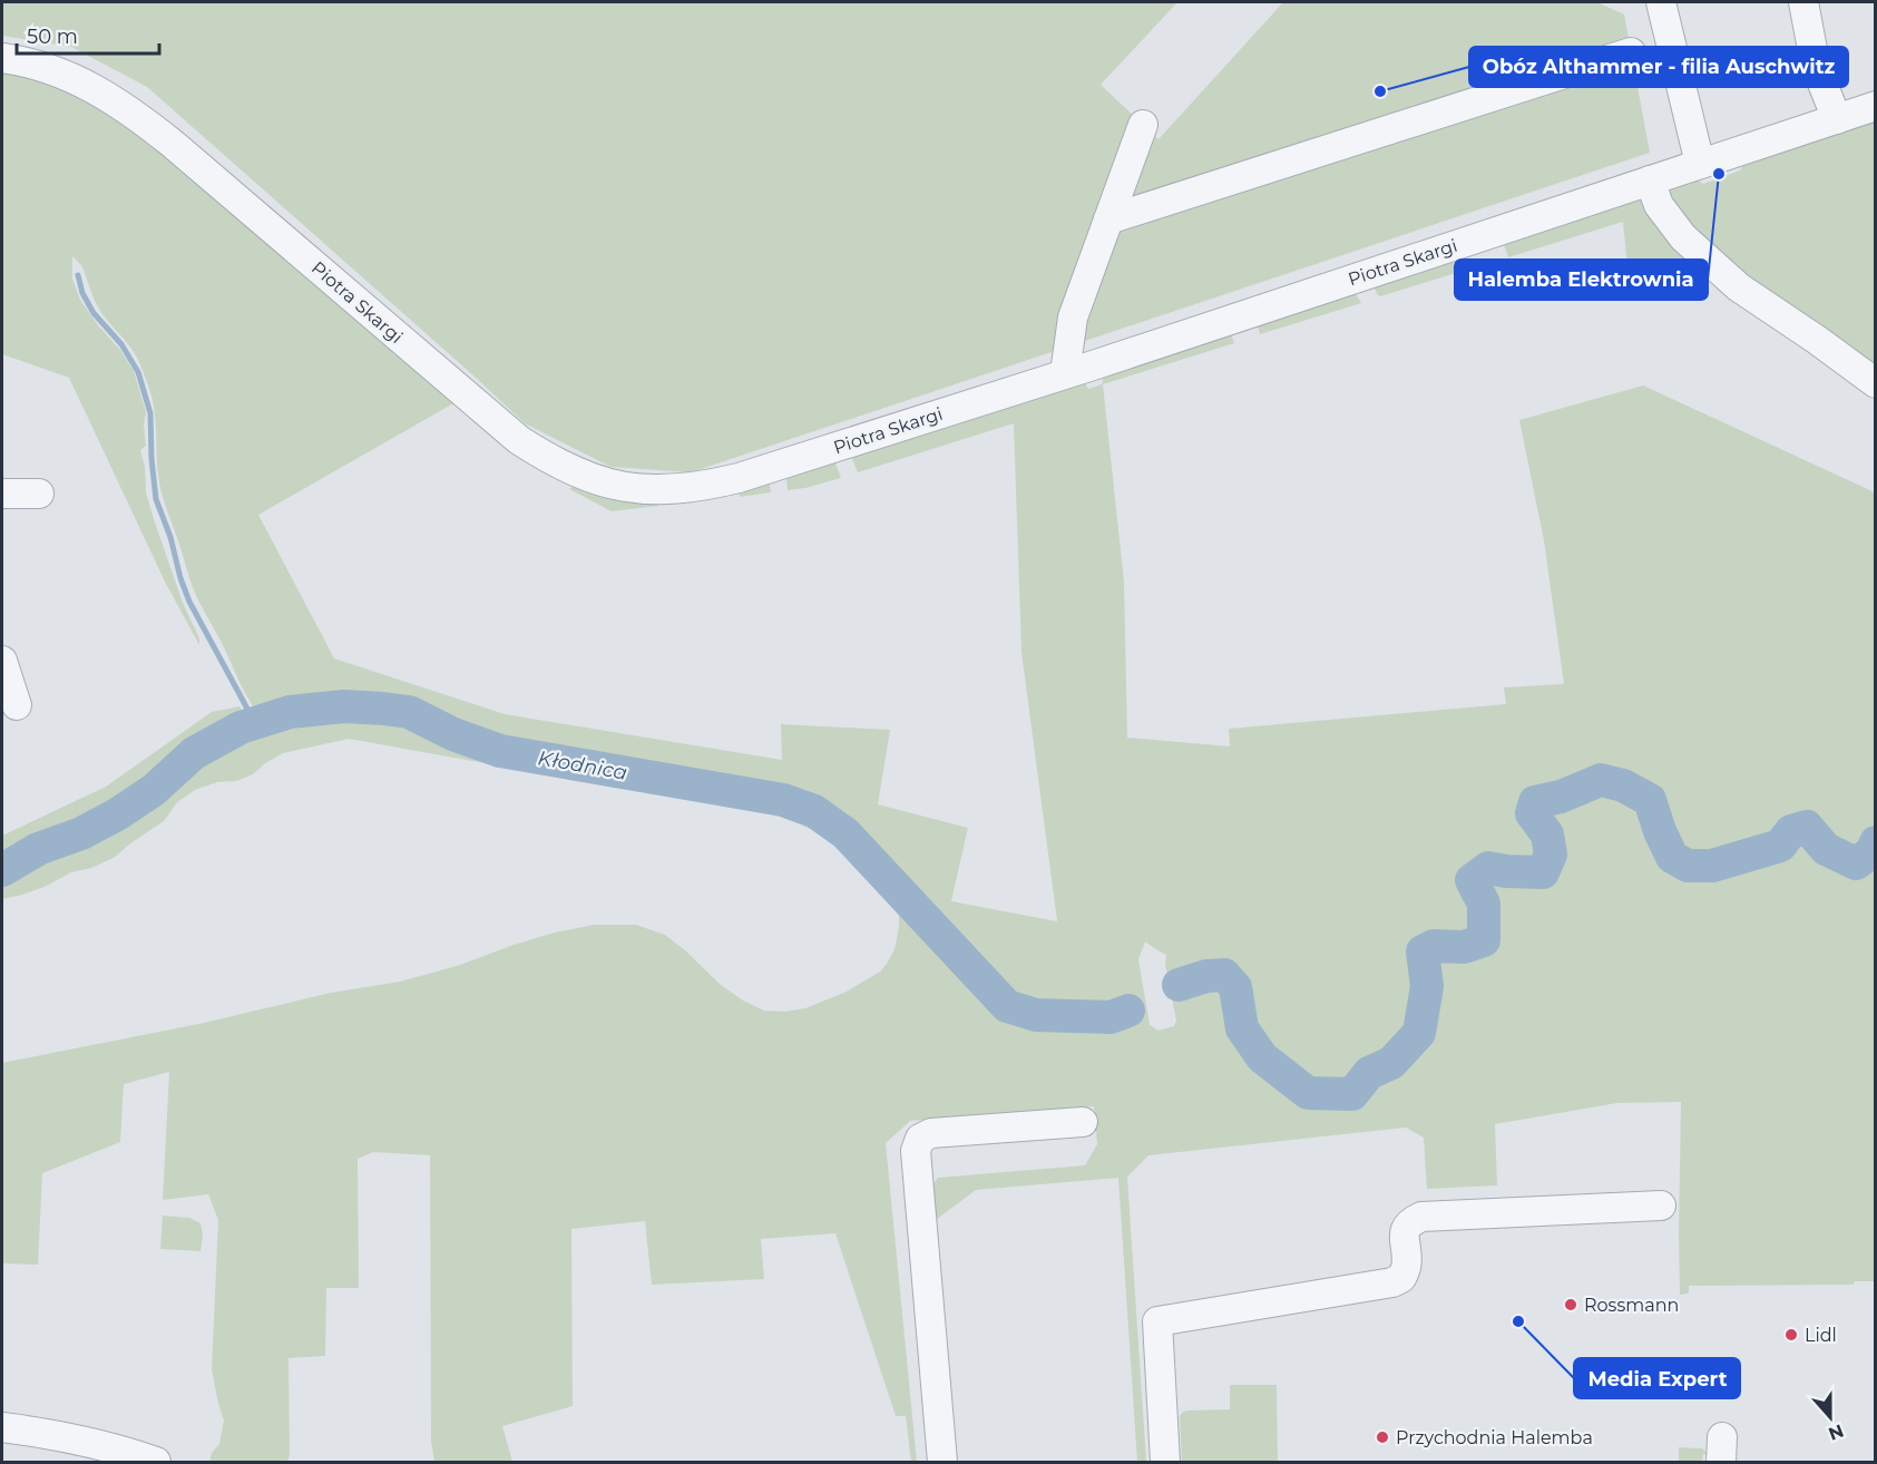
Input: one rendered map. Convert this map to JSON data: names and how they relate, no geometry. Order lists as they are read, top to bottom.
{
  "streets": {
    "street": ["Piotra Skargi"]
  },
  "water": ["Kłodnica"],
  "places": [
    "Obóz Althammer - filia Auschwitz",
    "Halemba Elektrownia",
    "Rossmann",
    "Media Expert",
    "Lidl",
    "Przychodnia Halemba"
  ],
  "scale_bar": "50 m",
  "north": "bottom"
}
